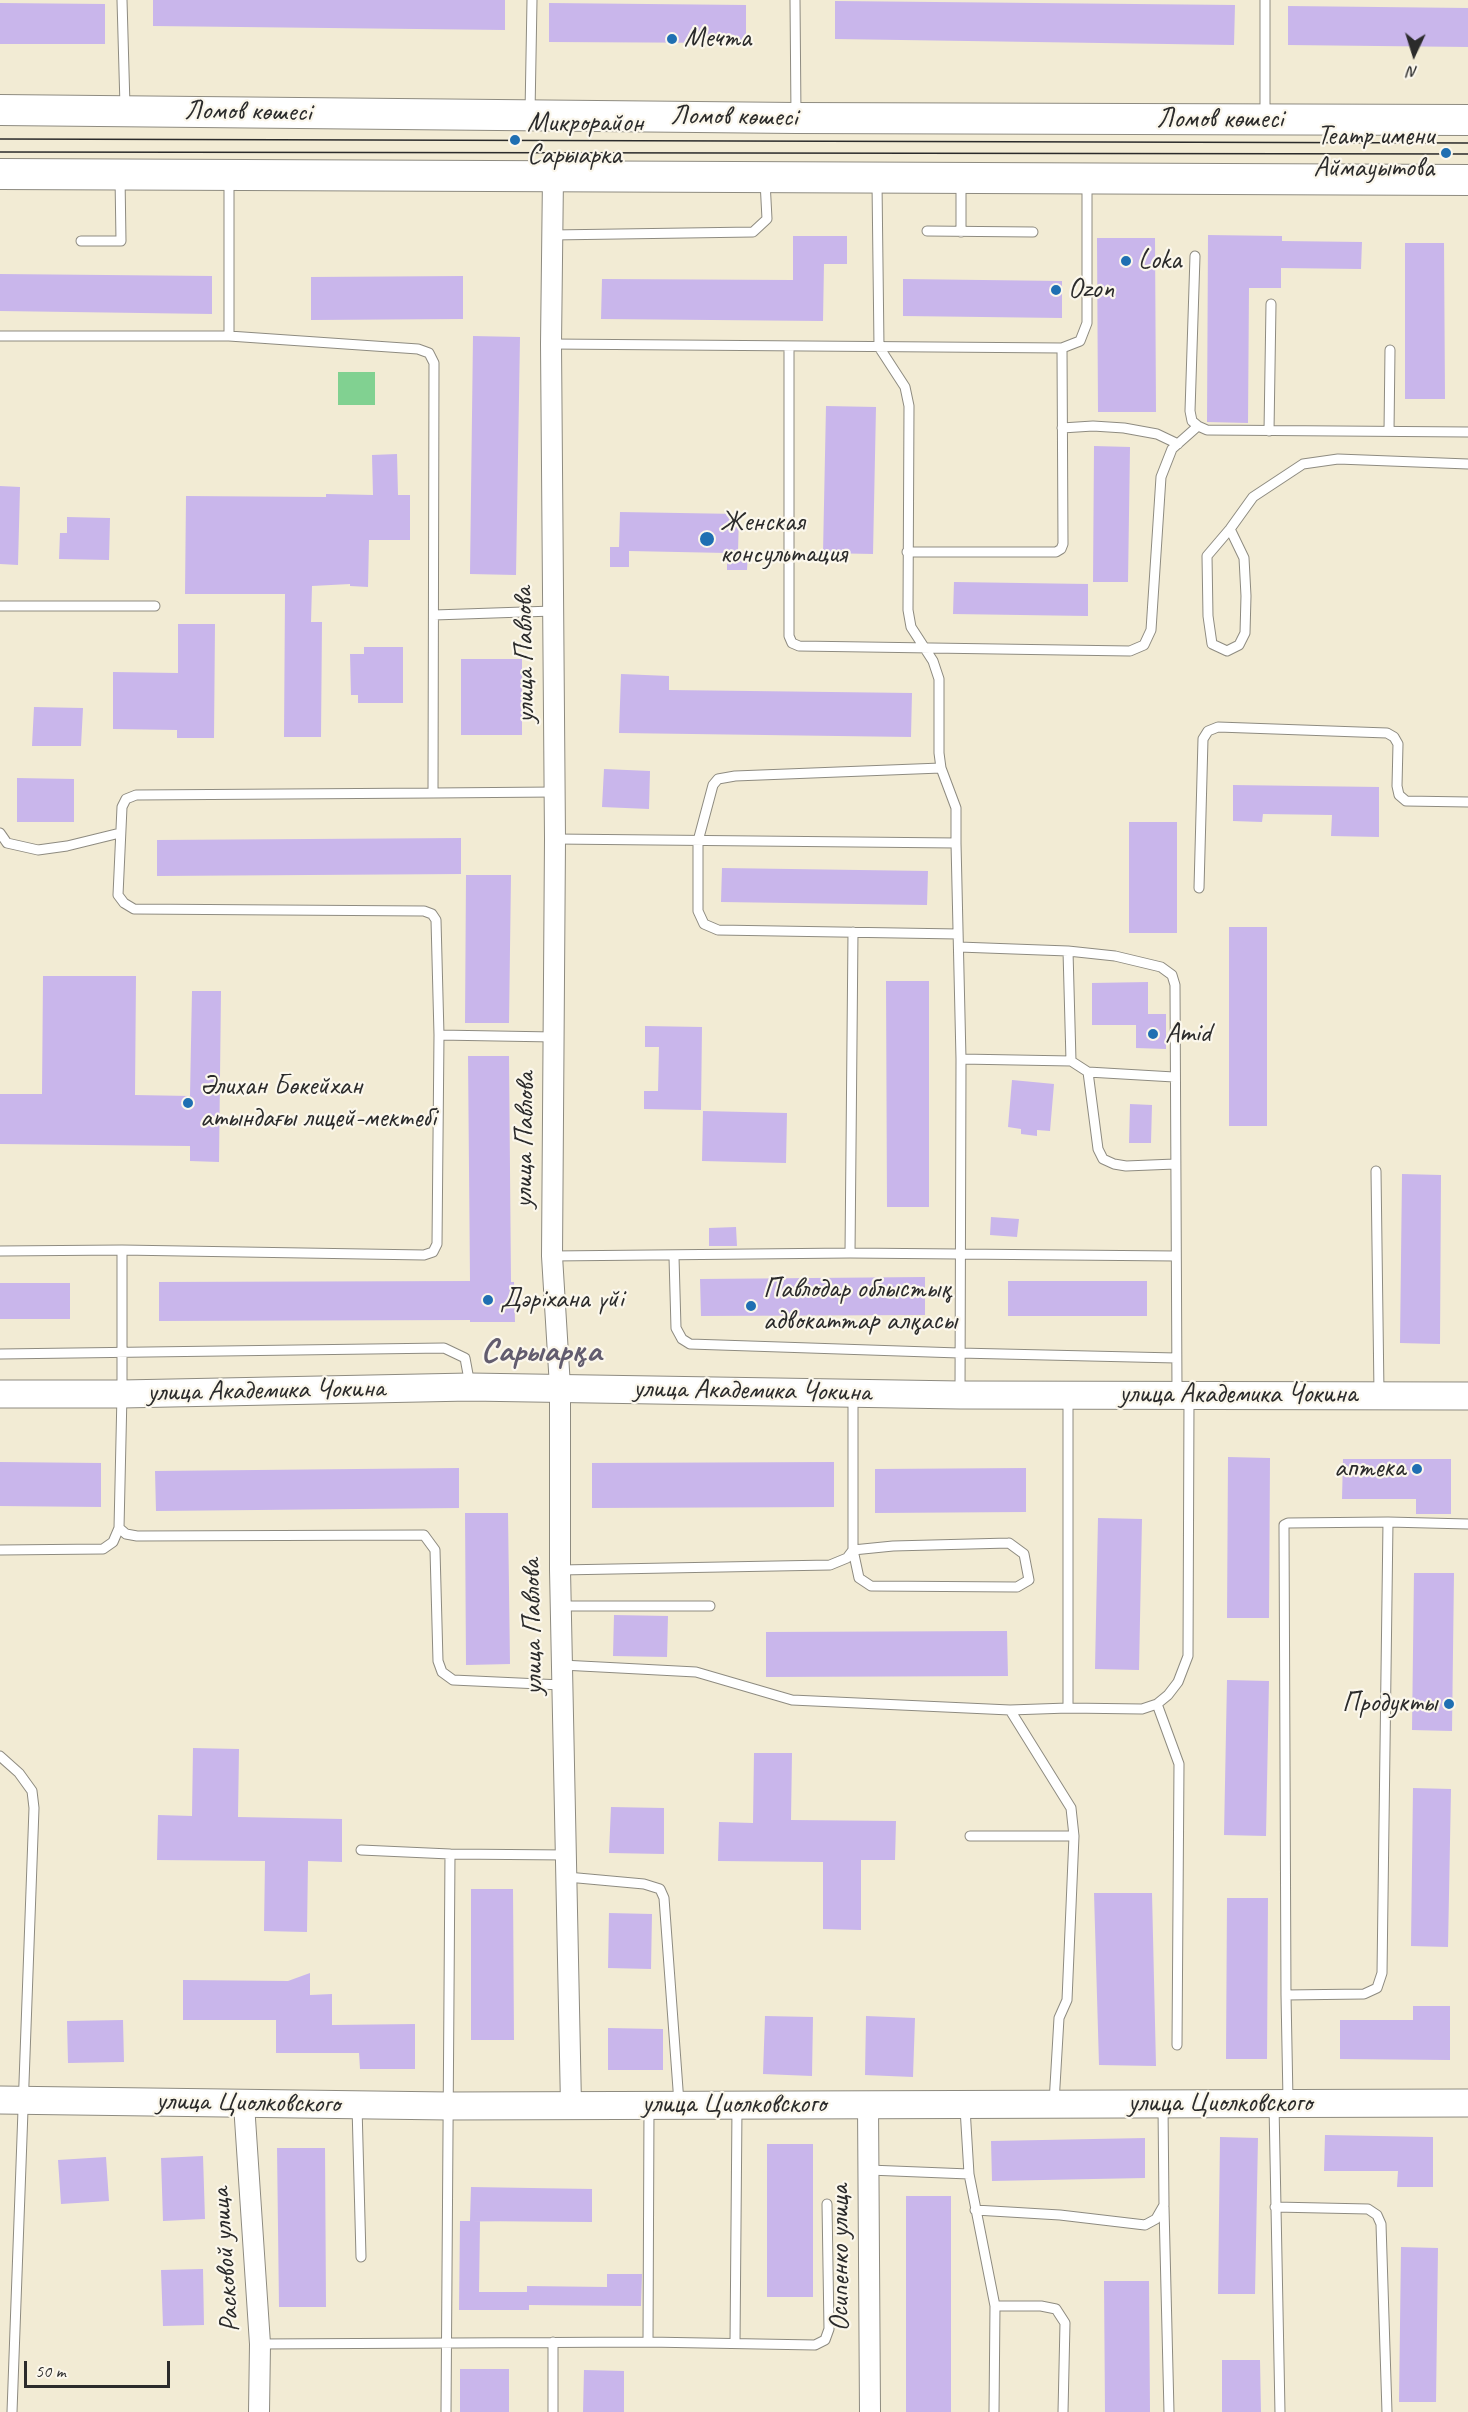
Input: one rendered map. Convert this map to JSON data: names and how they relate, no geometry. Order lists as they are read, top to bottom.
{
  "streets": {
    "main road": ["Ломов көшесі", "улица Академика Чокина", "улица Циолковского"],
    "street": ["улица Павлова", "Осипенко улица", "Расковой улица"]
  },
  "crossings": [
    ["Ломов көшесі", "улица Павлова"],
    ["улица Павлова", "улица Академика Чокина"],
    ["улица Павлова", "улица Циолковского"],
    ["улица Циолковского", "Осипенко улица"],
    ["улица Циолковского", "Расковой улица"]
  ],
  "districts": ["Сарыарқа"],
  "places": [
    "Мечта",
    "Микрорайон Сарыарка",
    "Театр имени Аймауытова",
    "Loka",
    "Ozon",
    "Женская консультация",
    "Amid",
    "Әлихан Бөкейхан атындағы лицей-мектебі",
    "Дәріхана үйі",
    "Павлодар облыстық адвокаттар алқасы",
    "аптека",
    "Продукты"
  ],
  "scale_bar": "50 m",
  "north": "bottom"
}
